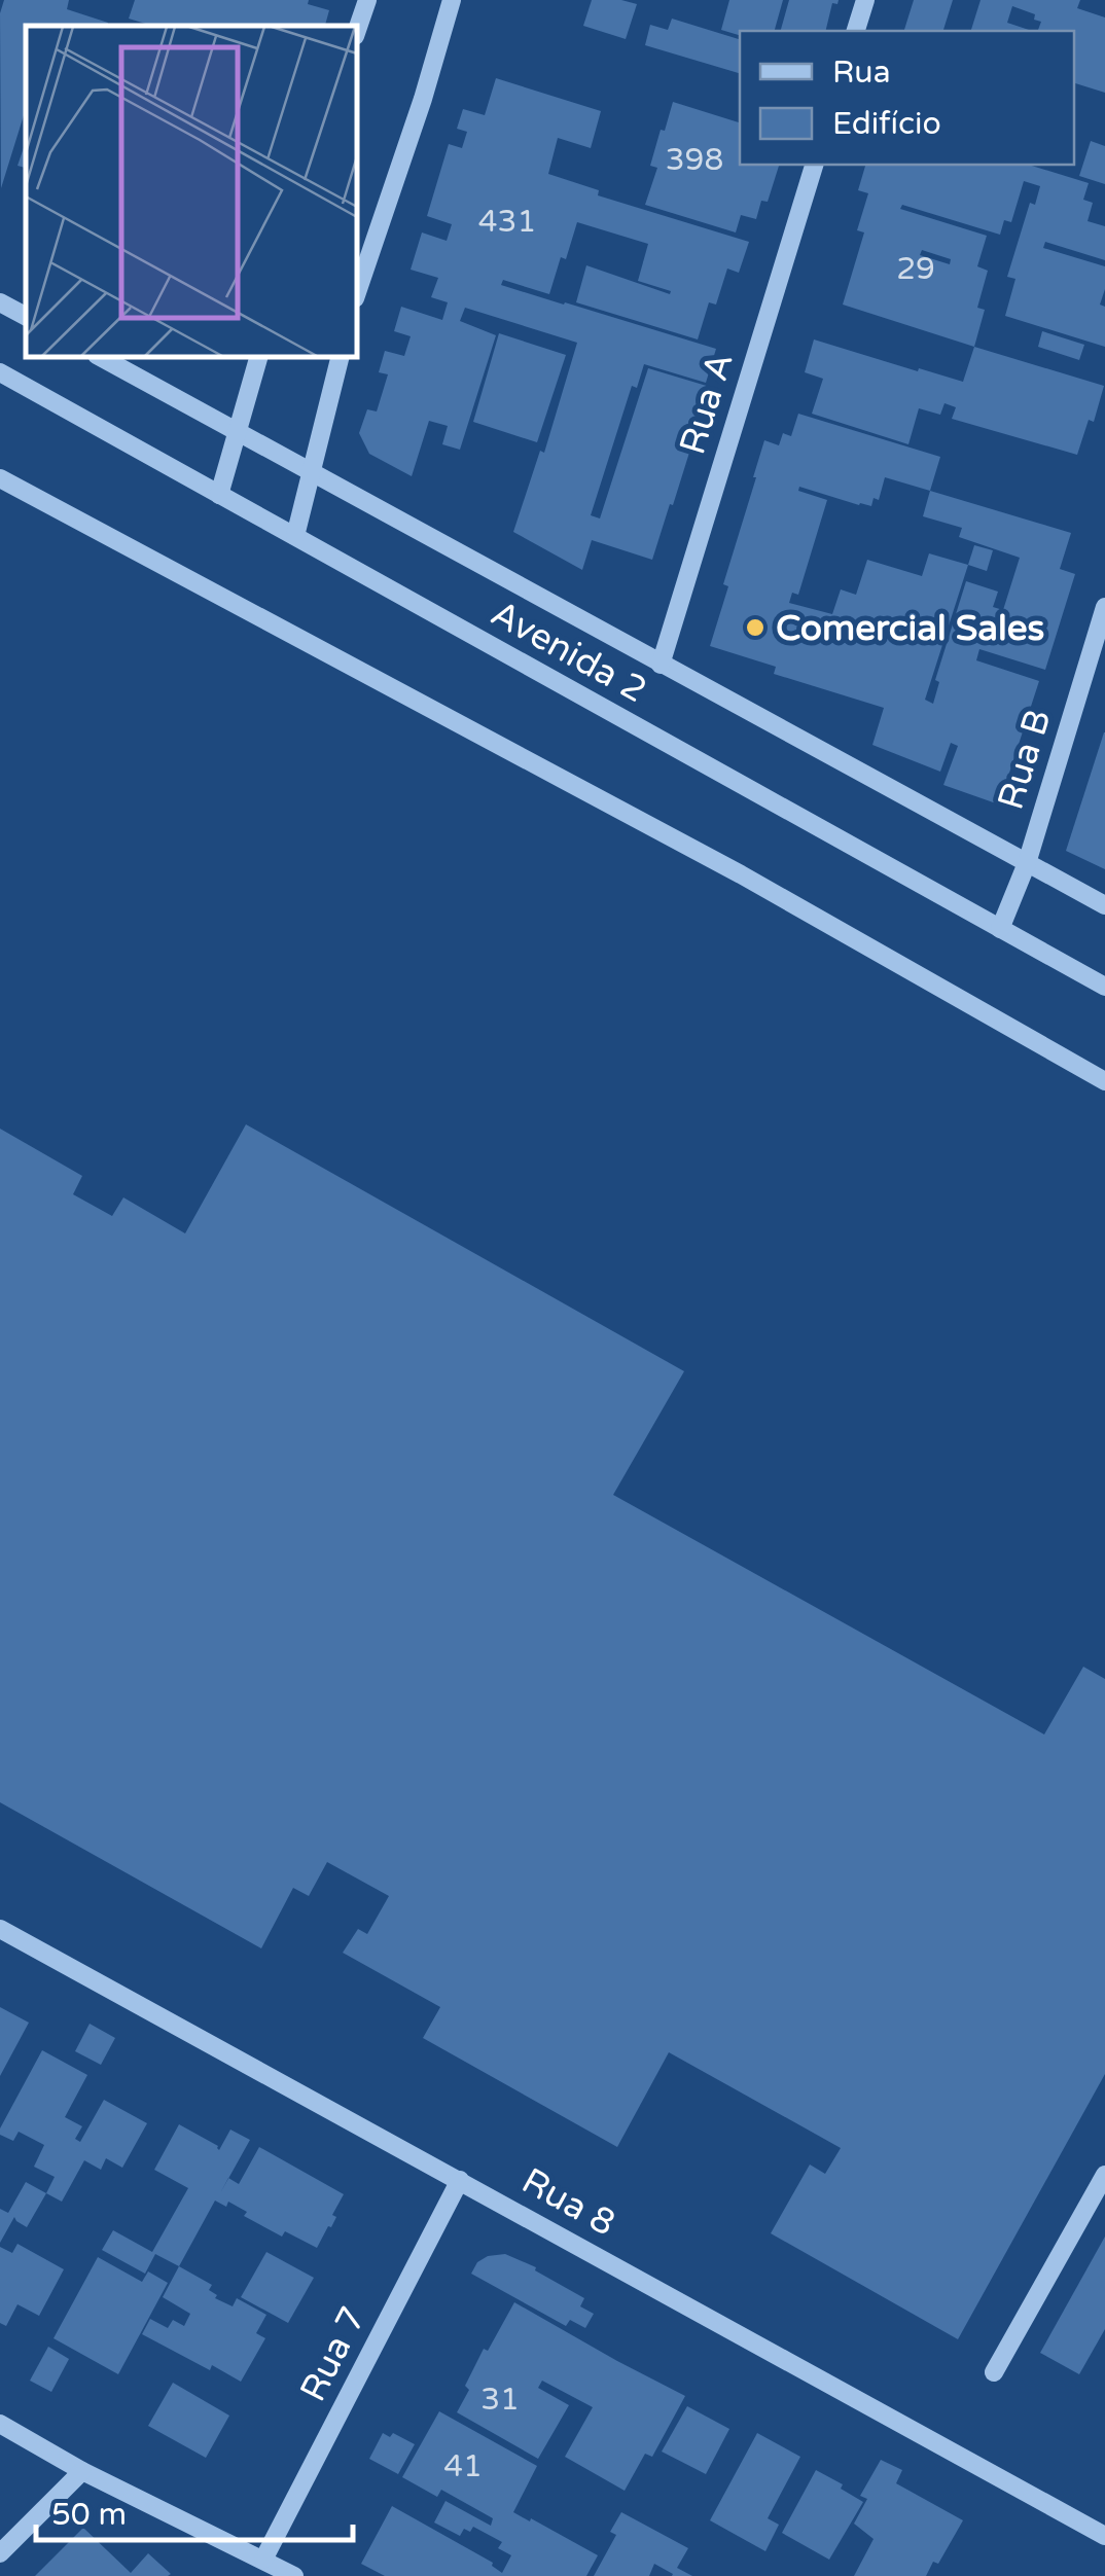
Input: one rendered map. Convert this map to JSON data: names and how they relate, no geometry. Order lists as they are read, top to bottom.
{
  "streets": {
    "street": [
      "Rua A",
      "Avenida 2",
      "Rua B",
      "Rua 8",
      "Rua 7"
    ]
  },
  "crossings": [
    ["Rua A", "Avenida 2"],
    ["Avenida 2", "Rua B"],
    ["Rua 8", "Rua 7"]
  ],
  "places": ["Comercial Sales"],
  "house_numbers": [
    "398",
    "431",
    "29",
    "31",
    "41"
  ],
  "legend": ["Rua", "Edifício"],
  "scale_bar": "50 m"
}
